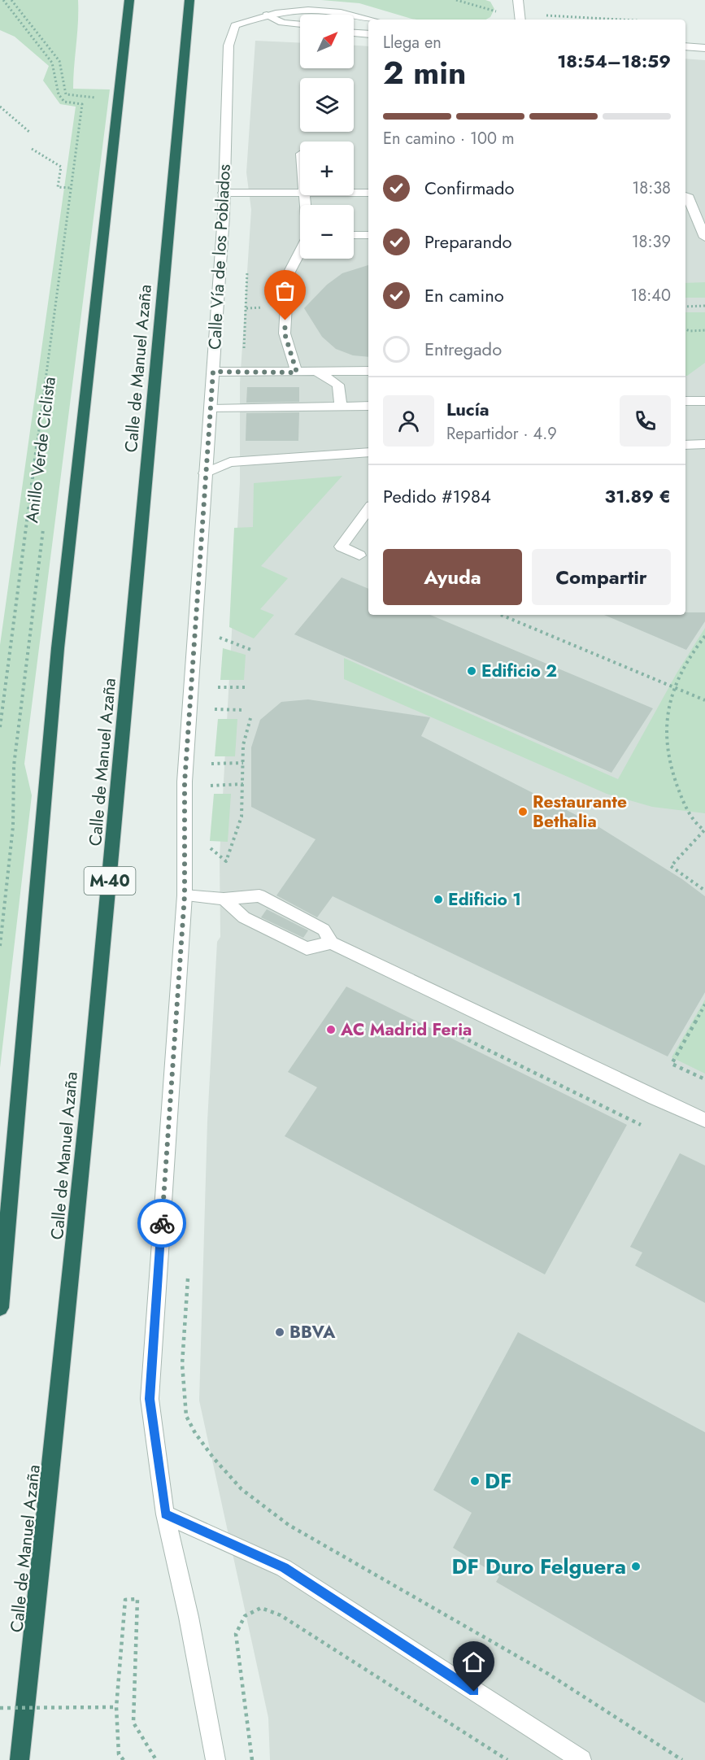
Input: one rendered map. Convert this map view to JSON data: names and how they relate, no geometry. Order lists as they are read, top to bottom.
{
  "streets": {
    "highway": ["Calle de Manuel Azaña", "M-40"],
    "street": ["Calle Vía de los Poblados"],
    "path": ["Anillo Verde Ciclista"]
  },
  "places": [
    "Edificio 2",
    "Restaurante Bethalia",
    "Edificio 1",
    "AC Madrid Feria",
    "BBVA",
    "DF",
    "DF Duro Felguera"
  ],
  "north": "top right",
  "page": {
    "map_buttons": ["+", "−"],
    "heading": ["2 min", "Llega en", "18:54–18:59"],
    "panel": [
      "Lucía",
      "Repartidor · 4.9",
      "Pedido #1984",
      "31.89 €"
    ],
    "bar": "En camino · 100 m",
    "list": [
      ["Confirmado", "18:38"],
      ["Preparando", "18:39"],
      ["En camino", "18:40"],
      "Entregado"
    ],
    "buttons": ["Ayuda", "Compartir"]
  }
}
